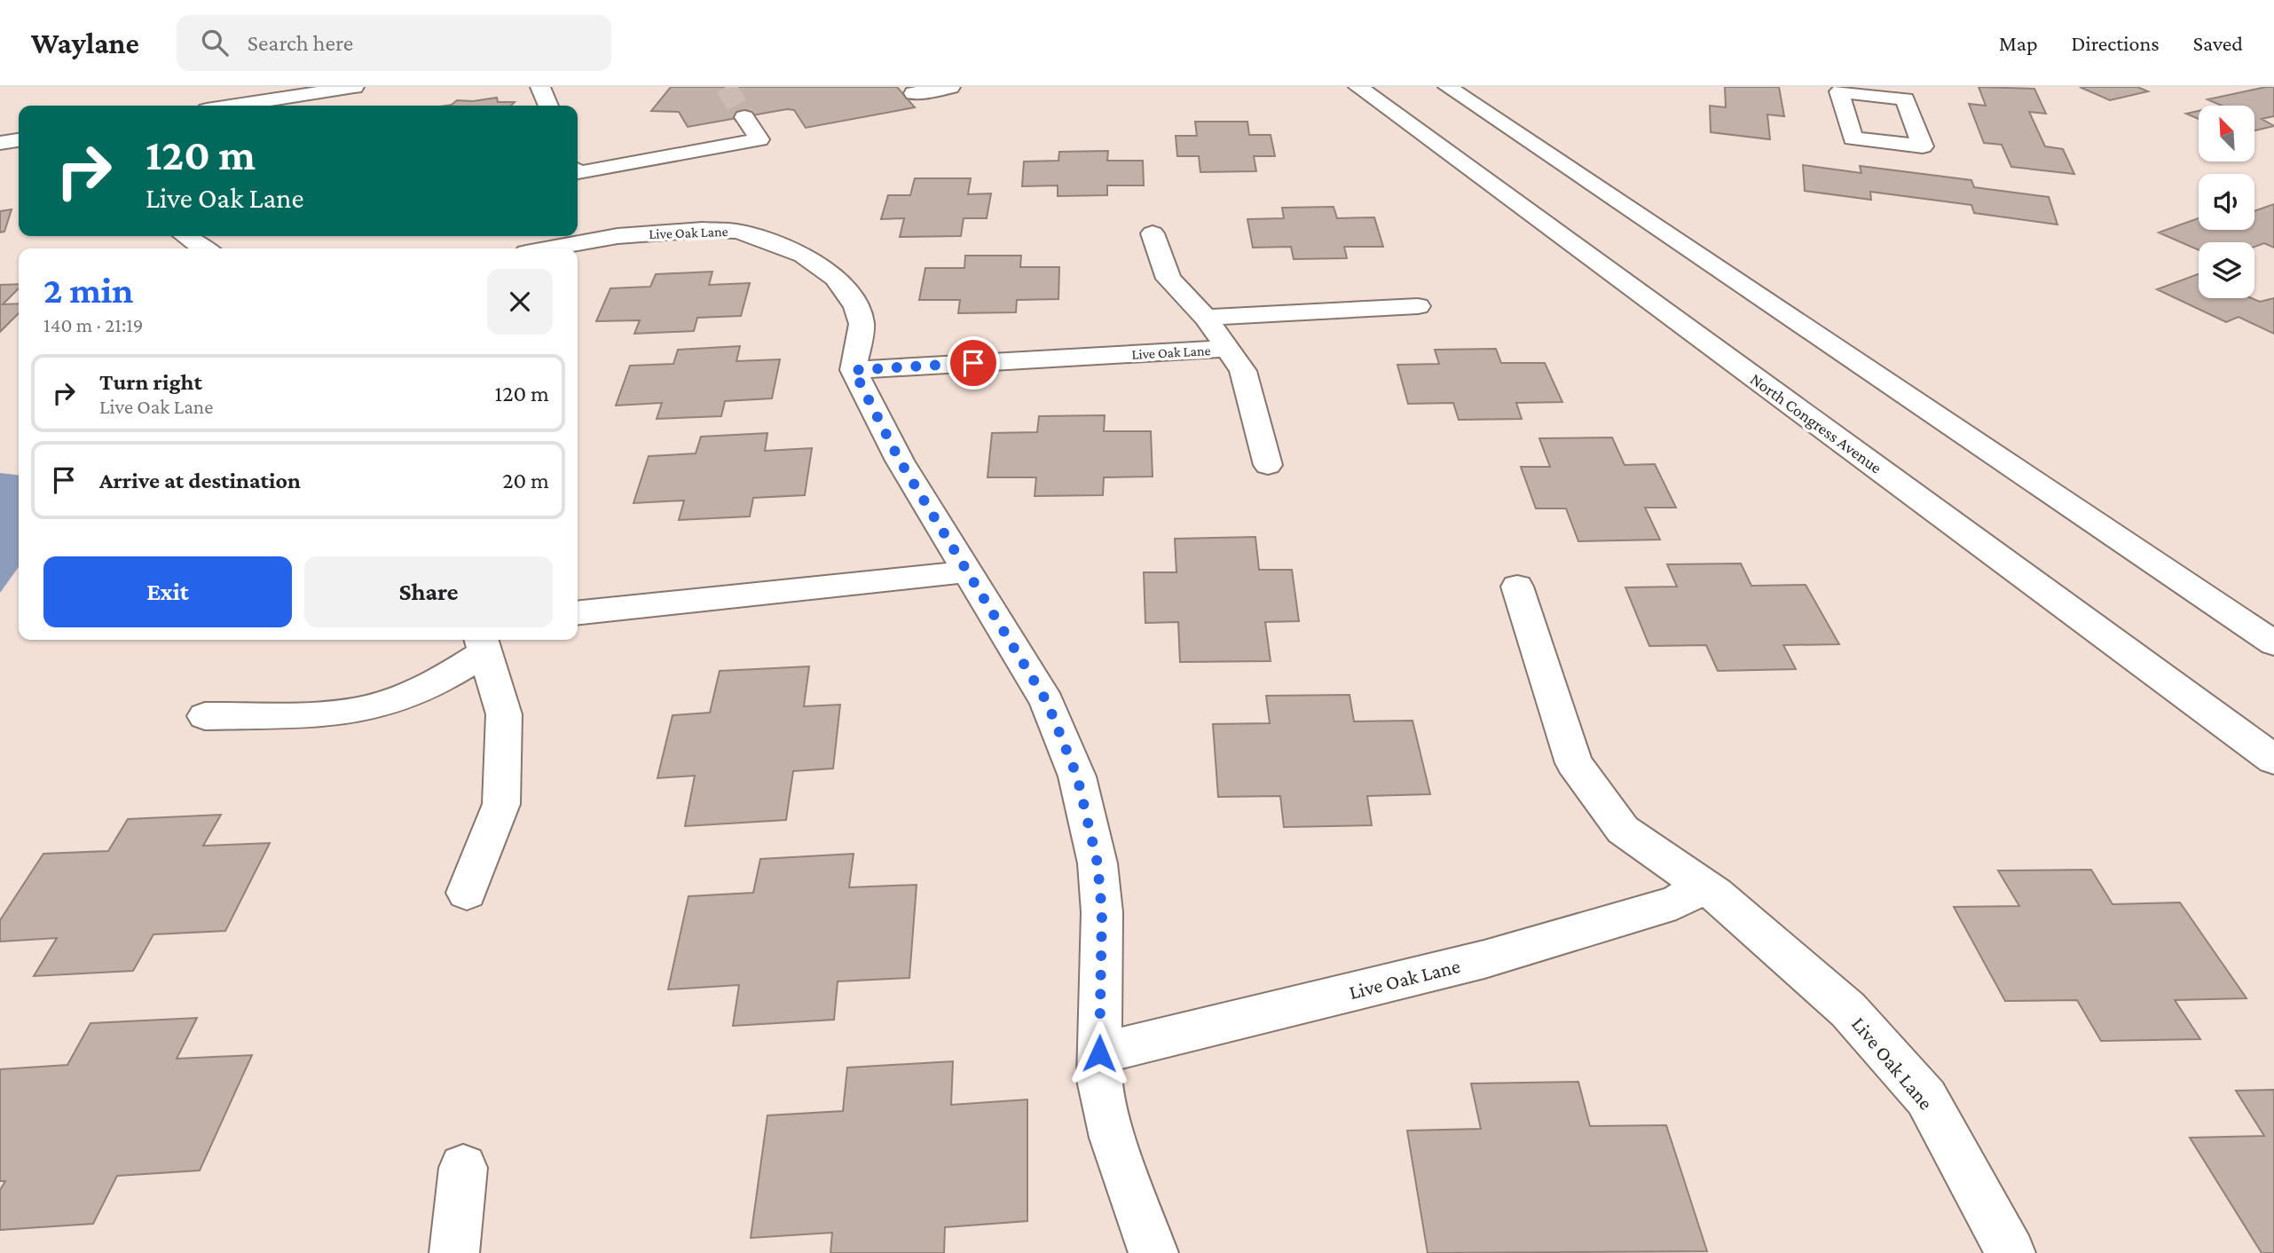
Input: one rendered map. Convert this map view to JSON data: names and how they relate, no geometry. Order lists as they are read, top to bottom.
{
  "streets": {
    "street": ["Live Oak Lane", "North Congress Avenue"]
  },
  "north": "top left",
  "page": {
    "header": "Waylane",
    "search": "Search here",
    "nav": ["Map", "Directions", "Saved"],
    "turn": ["120 m", "Live Oak Lane"],
    "heading": ["2 min", "140 m · 21:19"],
    "list": [
      {
        "name": "Turn right",
        "note": "Live Oak Lane",
        "value": "120 m"
      },
      {
        "name": "Arrive at destination",
        "value": "20 m"
      }
    ],
    "buttons": ["Exit", "Share"]
  }
}
